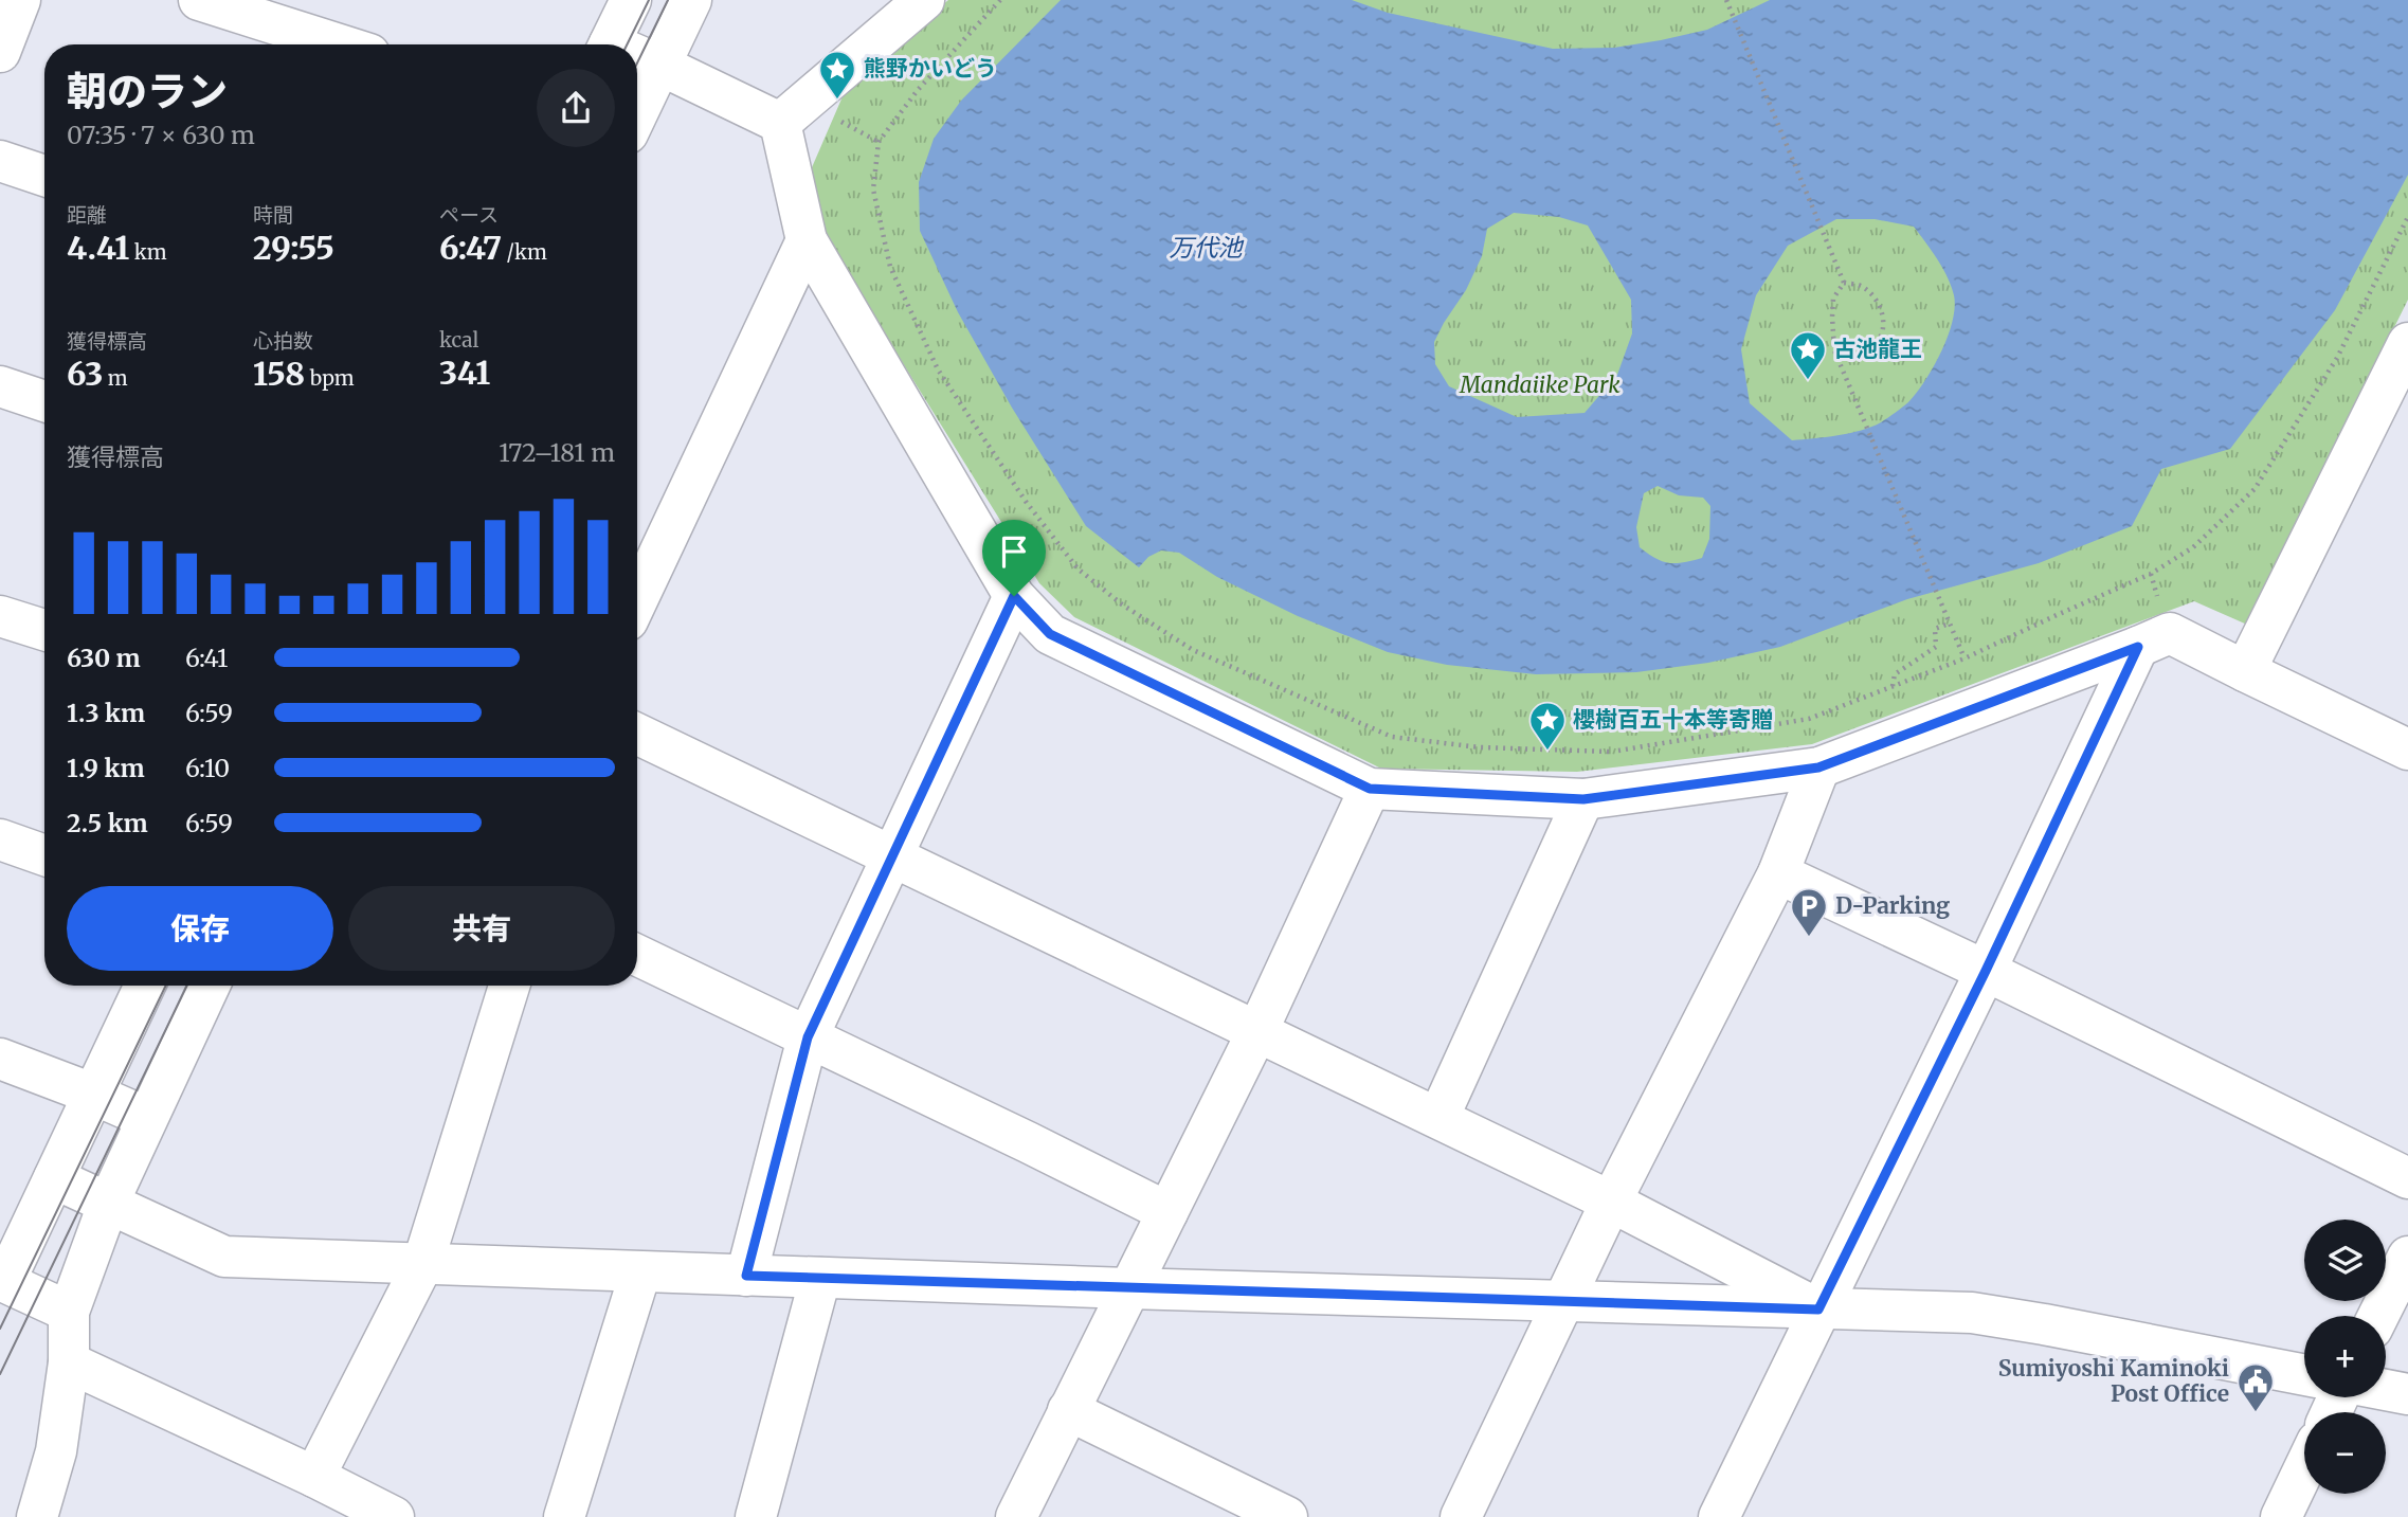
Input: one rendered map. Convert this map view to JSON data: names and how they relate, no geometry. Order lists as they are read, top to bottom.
{
  "water": ["万代池"],
  "parks": ["Mandaiike Park"],
  "places": {
    "place": ["熊野かいどう", "古池龍王", "櫻樹百五十本等寄贈"],
    "parking": ["D-Parking"],
    "public building": ["Sumiyoshi Kaminoki Post Office"]
  },
  "page": {
    "heading": ["朝のラン", "07:35 · 7 × 630 m"],
    "stats": [
      ["距離", "4.41 km"],
      ["時間", "29:55"],
      ["ペース", "6:47 /km"],
      ["獲得標高", "63 m"],
      ["心拍数", "158 bpm"],
      ["kcal", "341"]
    ],
    "chart": ["獲得標高", "172–181 m"],
    "list": [
      {
        "name": "630 m",
        "note": "6:41"
      },
      {
        "name": "1.3 km",
        "note": "6:59"
      },
      {
        "name": "1.9 km",
        "note": "6:10"
      },
      {
        "name": "2.5 km",
        "note": "6:59"
      }
    ],
    "buttons": ["保存", "共有"],
    "map_buttons": ["+", "−"]
  }
}
